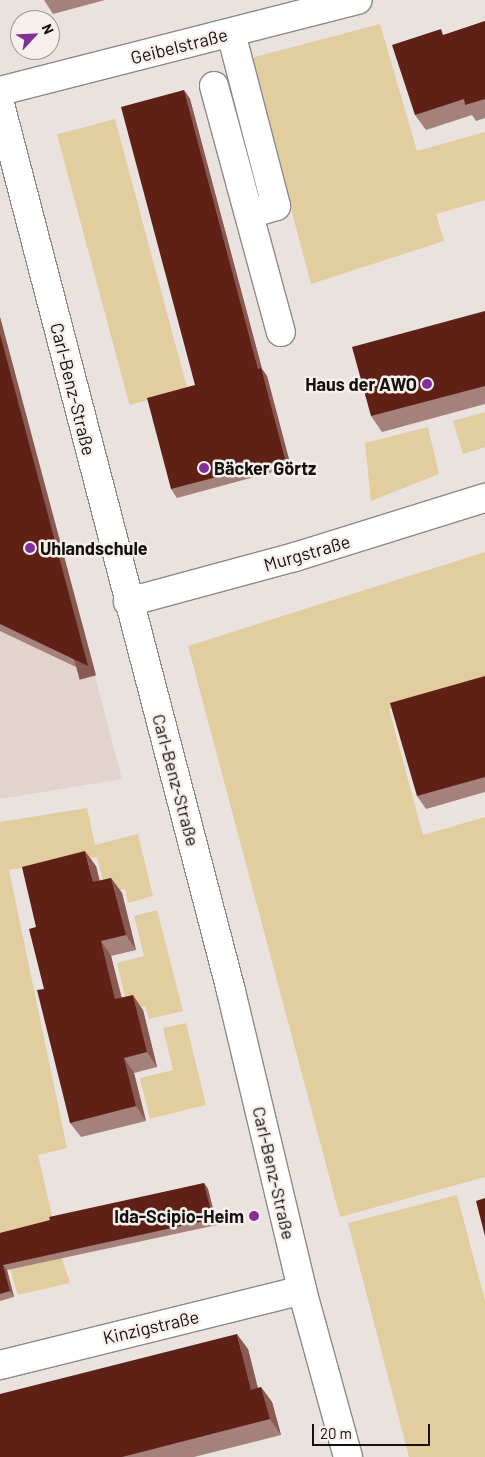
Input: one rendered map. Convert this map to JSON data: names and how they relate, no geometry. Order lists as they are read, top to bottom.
{
  "streets": {
    "street": [
      "Geibelstraße",
      "Carl-Benz-Straße",
      "Murgstraße",
      "Kinzigstraße"
    ]
  },
  "crossings": [
    ["Carl-Benz-Straße", "Murgstraße"],
    ["Carl-Benz-Straße", "Kinzigstraße"]
  ],
  "places": [
    "Haus der AWO",
    "Bäcker Görtz",
    "Uhlandschule",
    "Ida-Scipio-Heim"
  ],
  "scale_bar": "20 m",
  "north": "top right"
}
